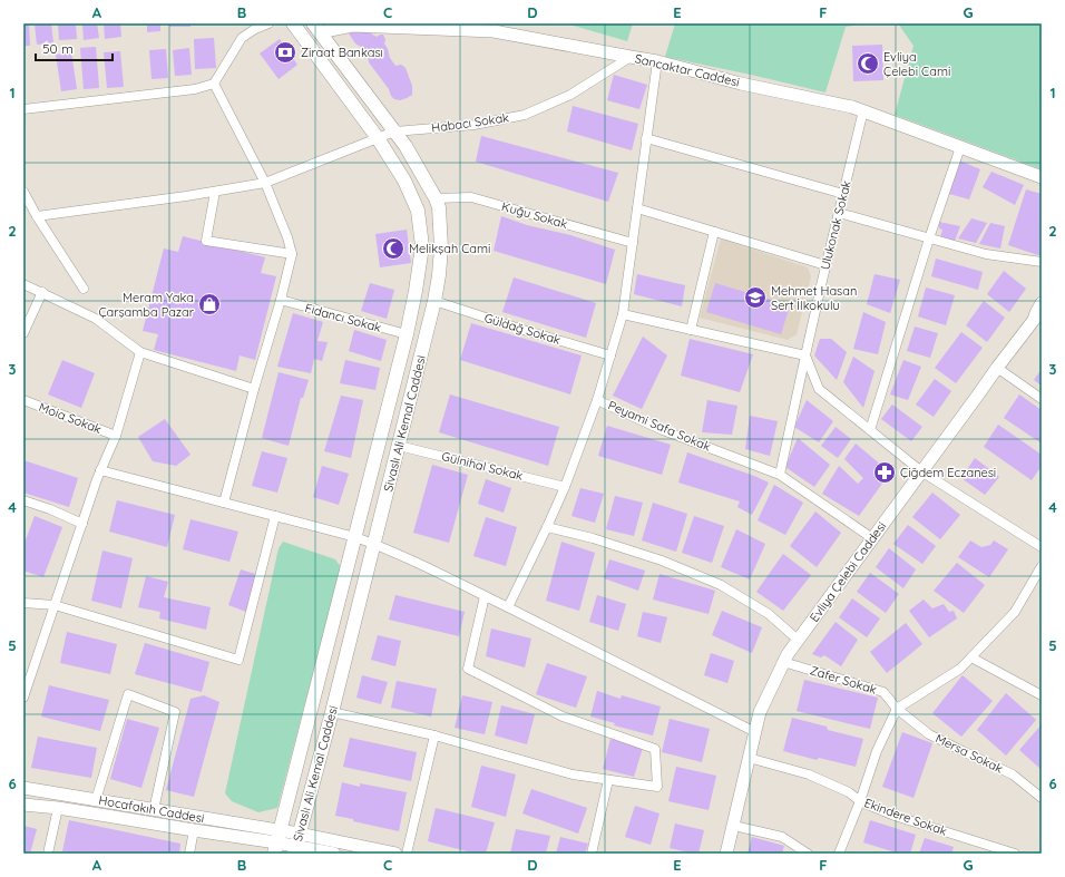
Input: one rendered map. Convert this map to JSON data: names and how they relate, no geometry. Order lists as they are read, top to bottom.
{
  "streets": {
    "main road": ["Sivaslı Ali Kemal Caddesi"],
    "street": [
      "Sancaktar Caddesi",
      "Habacı Sokak",
      "Kuğu Sokak",
      "Ulukonak Sokak",
      "Fidancı Sokak",
      "Güldağ Sokak",
      "Moia Sokak",
      "Peyami Safa Sokak",
      "Gülnihal Sokak",
      "Evliya Çelebi Caddesi",
      "Zafer Sokak",
      "Mersa Sokak",
      "Hocafakıh Caddesi",
      "Ekindere Sokak"
    ]
  },
  "crossings": [
    ["Sancaktar Caddesi", "Habacı Sokak"],
    ["Sancaktar Caddesi", "Ulukonak Sokak"],
    ["Sancaktar Caddesi", "Sivaslı Ali Kemal Caddesi"],
    ["Sancaktar Caddesi", "Peyami Safa Sokak"],
    ["Habacı Sokak", "Sivaslı Ali Kemal Caddesi"],
    ["Kuğu Sokak", "Sivaslı Ali Kemal Caddesi"],
    ["Kuğu Sokak", "Peyami Safa Sokak"],
    ["Ulukonak Sokak", "Evliya Çelebi Caddesi"],
    ["Fidancı Sokak", "Sivaslı Ali Kemal Caddesi"],
    ["Güldağ Sokak", "Sivaslı Ali Kemal Caddesi"],
    ["Güldağ Sokak", "Peyami Safa Sokak"],
    ["Sivaslı Ali Kemal Caddesi", "Gülnihal Sokak"],
    ["Sivaslı Ali Kemal Caddesi", "Hocafakıh Caddesi"],
    ["Peyami Safa Sokak", "Evliya Çelebi Caddesi"],
    ["Evliya Çelebi Caddesi", "Zafer Sokak"],
    ["Evliya Çelebi Caddesi", "Ekindere Sokak"],
    ["Zafer Sokak", "Mersa Sokak"]
  ],
  "places": {
    "bank": ["Ziraat Bankası"],
    "mosque": ["Evliya Çelebi Cami", "Melikşah Cami"],
    "school or university": ["Mehmet Hasan Sert İlkokulu"],
    "shop": ["Meram Yaka Çarşamba Pazar"],
    "pharmacy": ["Çiğdem Eczanesi"]
  },
  "scale_bar": "50 m",
  "grid": {
    "columns": [
      "A",
      "B",
      "C",
      "D",
      "E",
      "F",
      "G"
    ],
    "rows": [
      "1",
      "2",
      "3",
      "4",
      "5",
      "6"
    ]
  }
}
